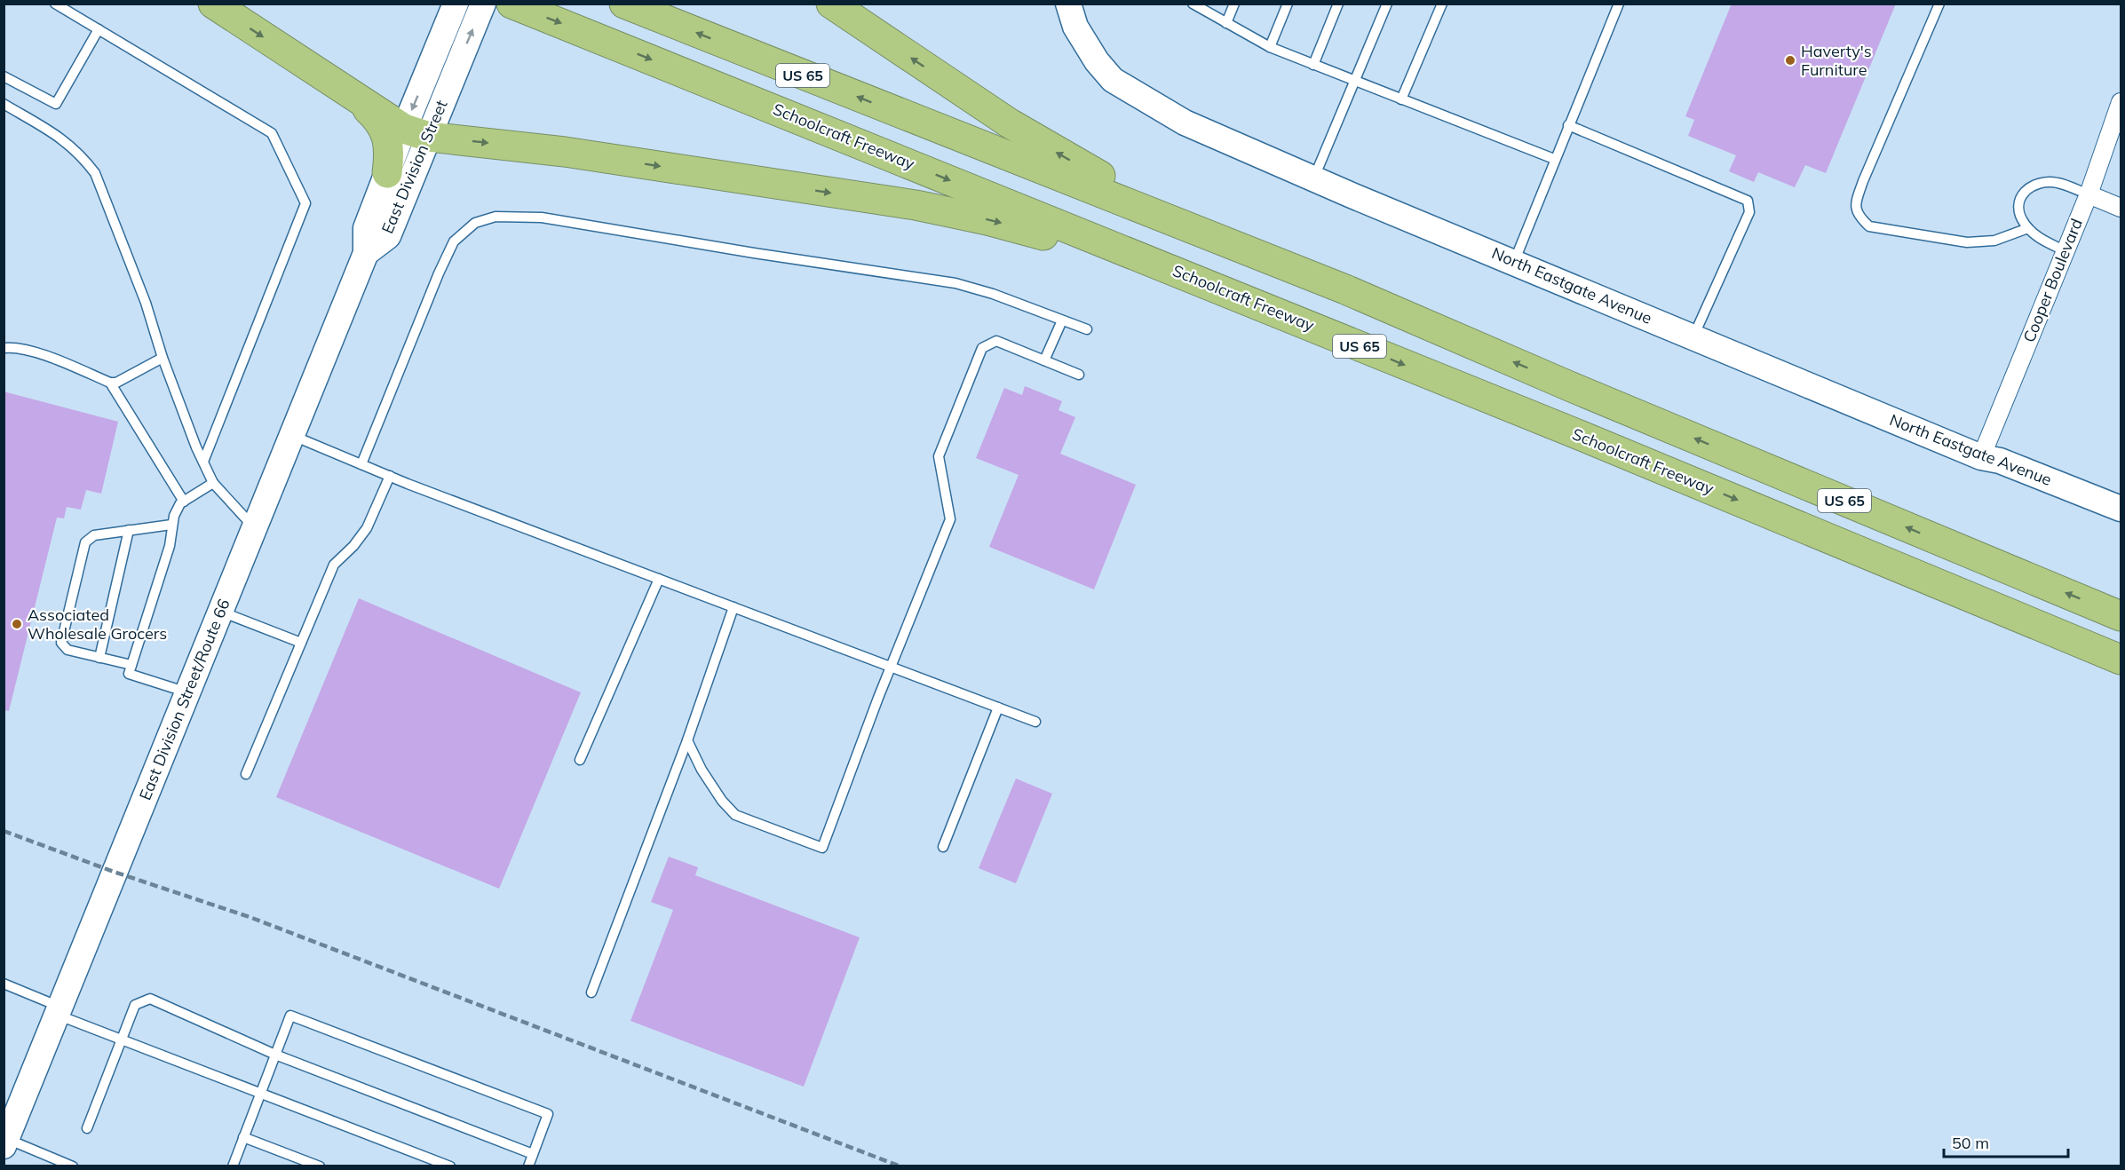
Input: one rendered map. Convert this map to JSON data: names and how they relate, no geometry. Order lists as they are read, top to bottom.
{
  "streets": {
    "highway": ["US 65", "Schoolcraft Freeway"],
    "main road": ["East Division Street", "North Eastgate Avenue", "East Division Street/Route 66"],
    "street": ["Cooper Boulevard"]
  },
  "crossings": [
    ["East Division Street", "East Division Street/Route 66"],
    ["Cooper Boulevard", "North Eastgate Avenue"]
  ],
  "places": ["Haverty's Furniture", "Associated Wholesale Grocers"],
  "scale_bar": "50 m"
}
